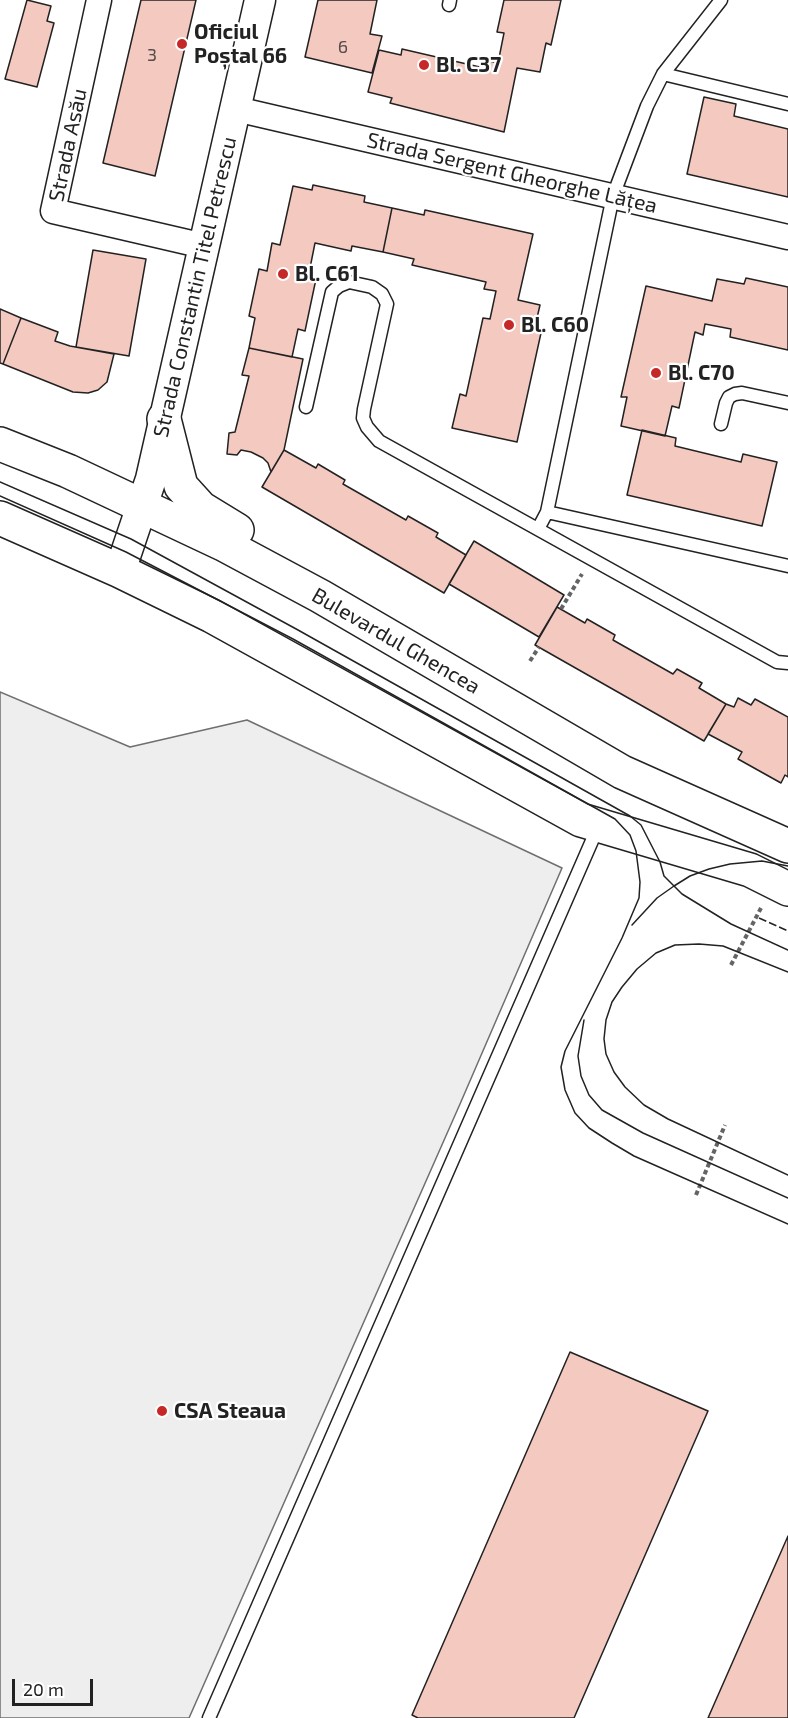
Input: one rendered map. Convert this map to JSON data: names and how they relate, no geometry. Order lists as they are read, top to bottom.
{
  "streets": {
    "main road": ["Bulevardul Ghencea"],
    "street": ["Strada Asău", "Strada Sergent Gheorghe Lățea", "Strada Constantin Titel Petrescu"]
  },
  "crossings": [
    ["Strada Asău", "Strada Constantin Titel Petrescu"],
    ["Strada Sergent Gheorghe Lățea", "Strada Constantin Titel Petrescu"],
    ["Strada Constantin Titel Petrescu", "Bulevardul Ghencea"]
  ],
  "places": [
    "Oficiul Poștal 66",
    "Bl. C37",
    "Bl. C61",
    "Bl. C60",
    "Bl. C70",
    "CSA Steaua"
  ],
  "house_numbers": ["6", "3"],
  "scale_bar": "20 m"
}
